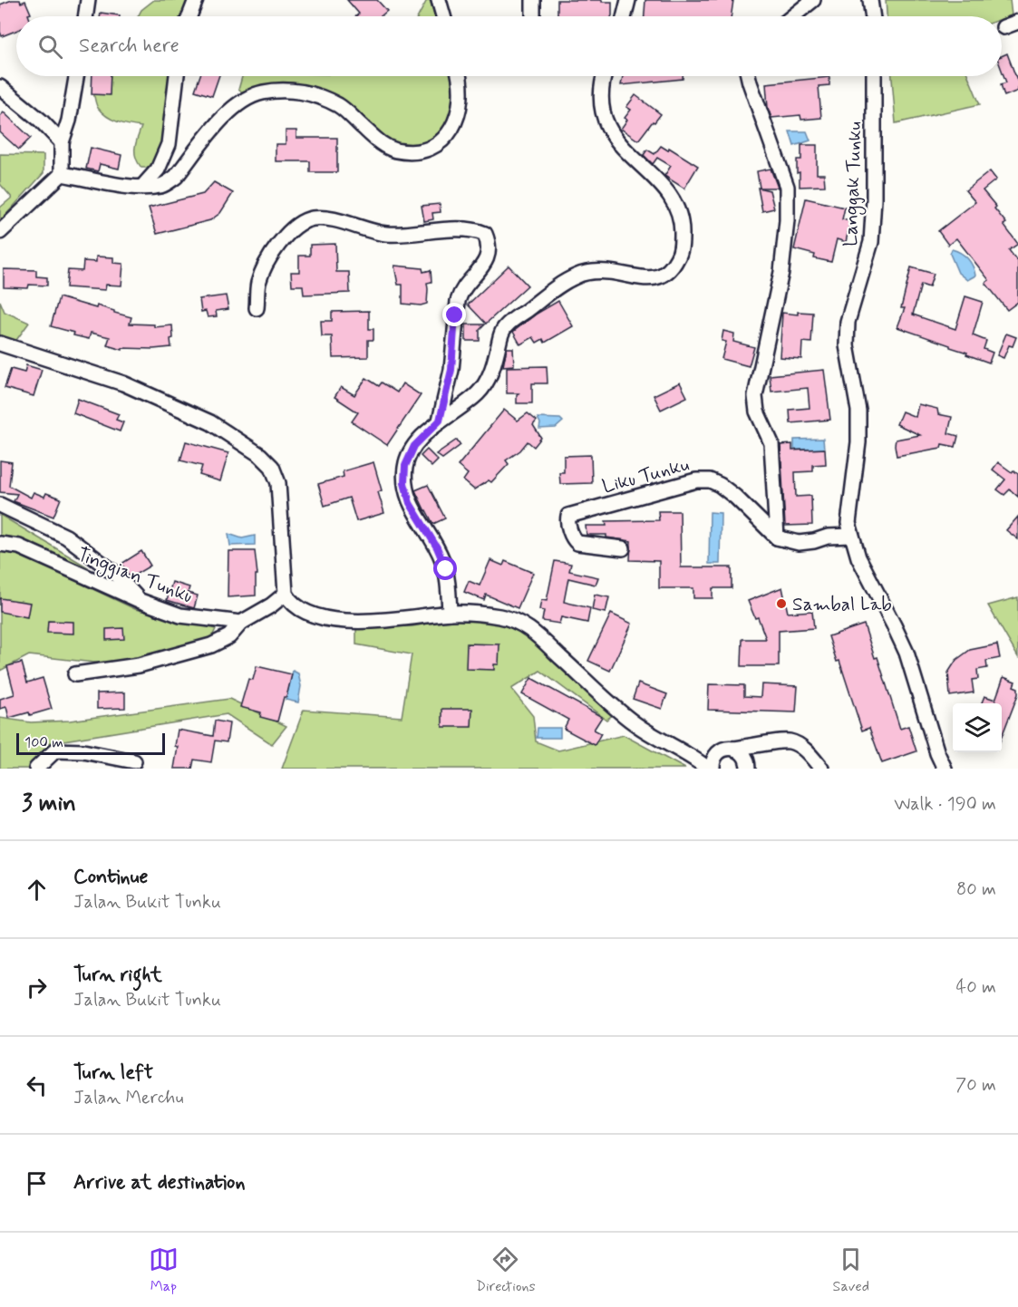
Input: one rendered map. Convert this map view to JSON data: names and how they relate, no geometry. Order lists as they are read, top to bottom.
{
  "streets": {
    "street": ["Langgak Tunku", "Liku Tunku", "Tinggian Tunku"]
  },
  "places": ["Sambal Lab"],
  "scale_bar": "100 m",
  "page": {
    "search": "Search here",
    "scale": "100 m",
    "heading": ["3 min", "Walk · 190 m"],
    "list": [
      ["Continue", "Jalan Bukit Tunku", "80 m"],
      ["Turn right", "Jalan Bukit Tunku", "40 m"],
      ["Turn left", "Jalan Merchu", "70 m"],
      "Arrive at destination"
    ],
    "nav": ["Map", "Directions", "Saved"]
  }
}
